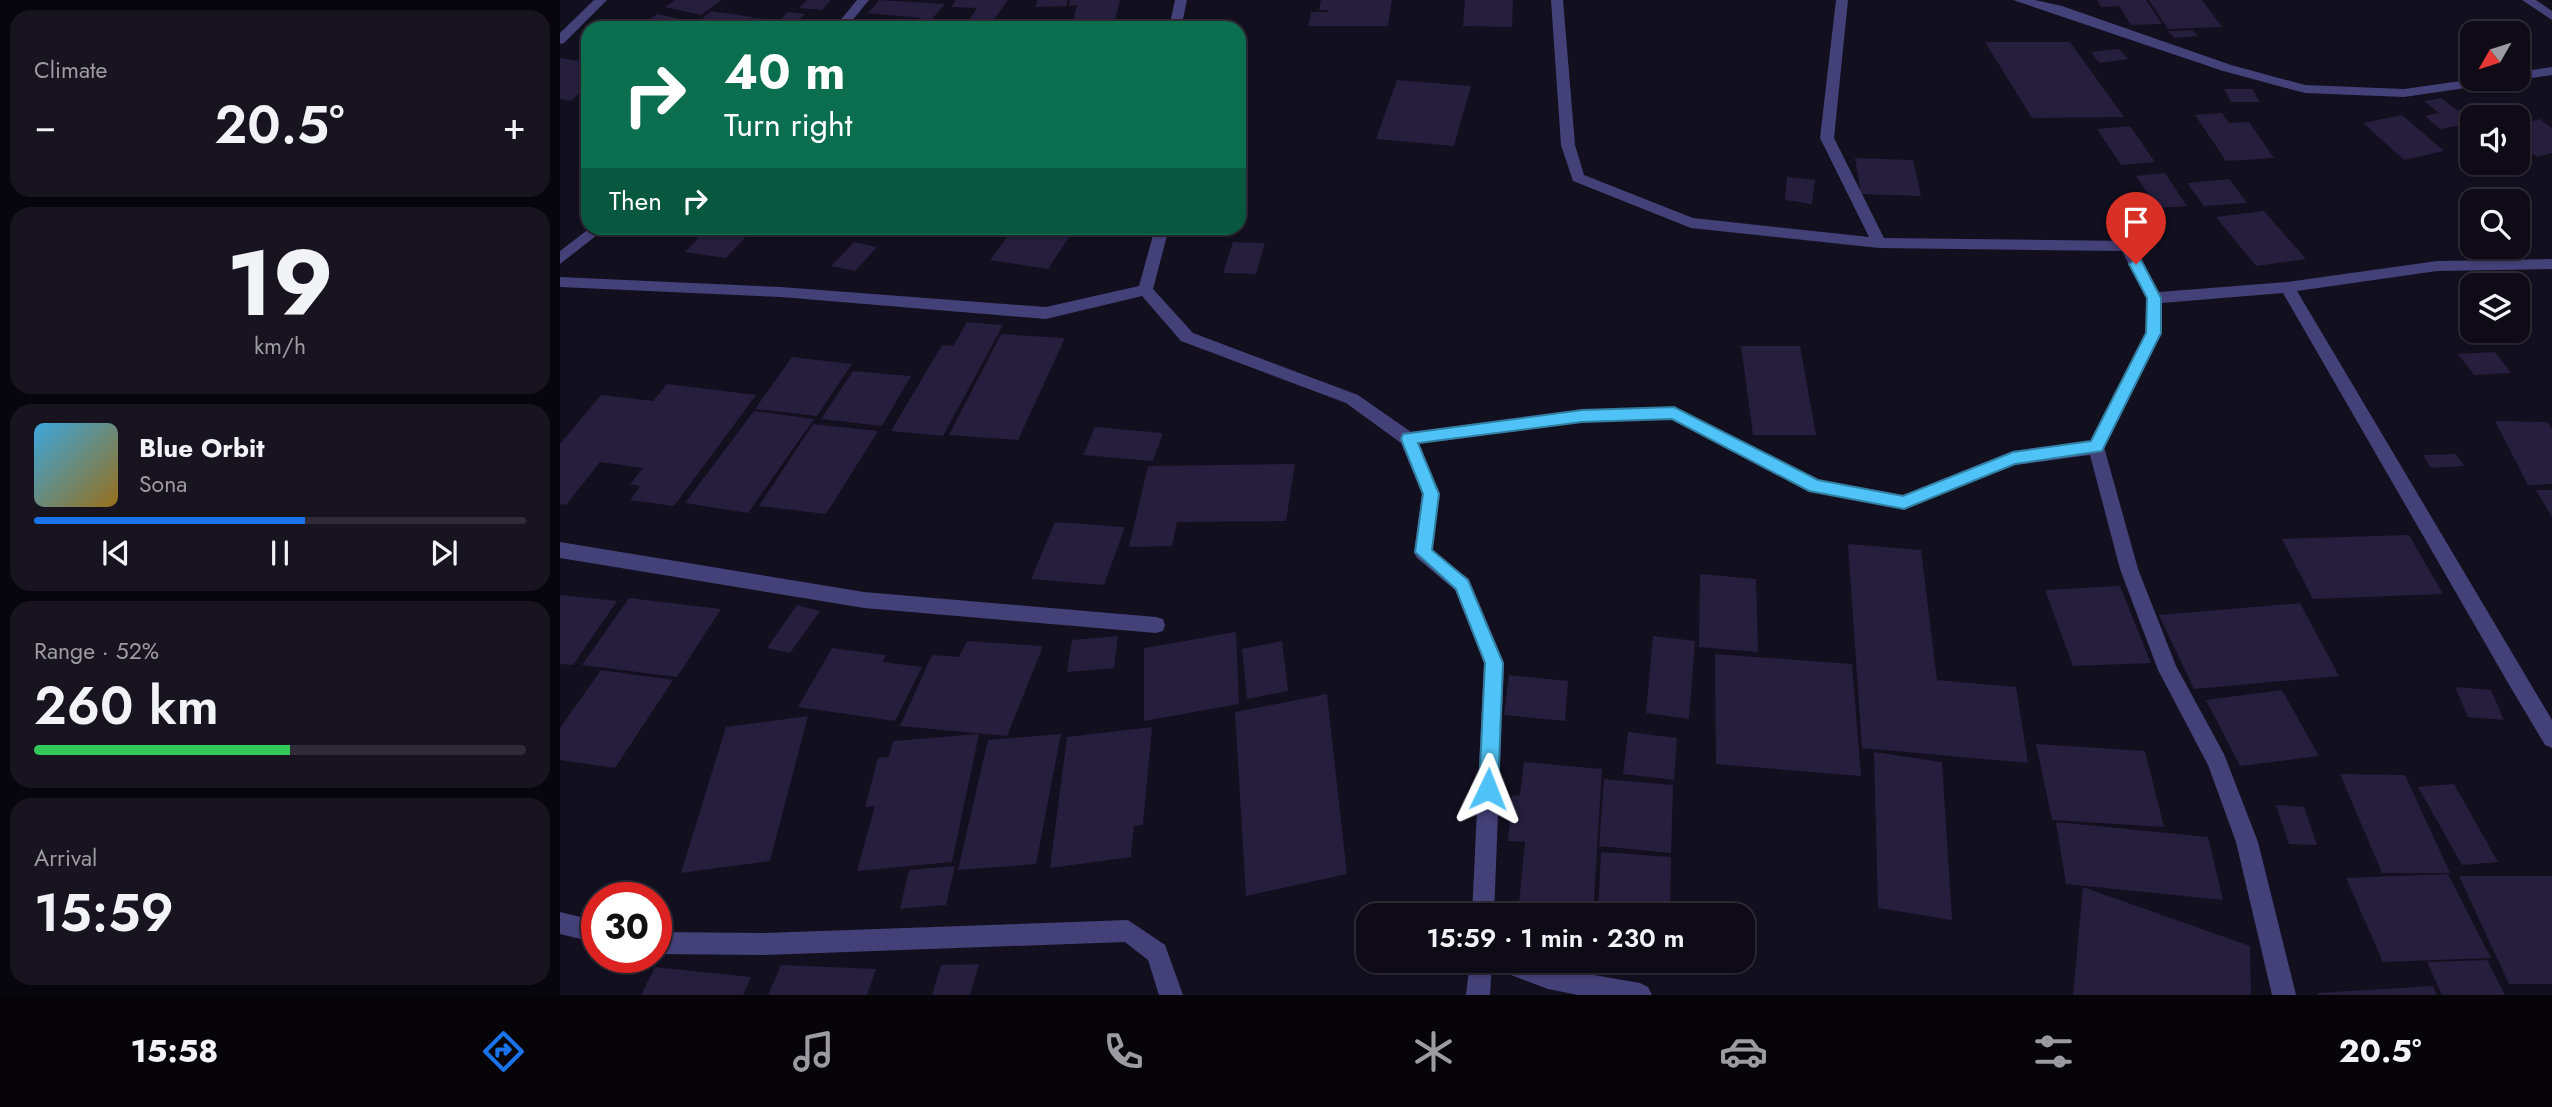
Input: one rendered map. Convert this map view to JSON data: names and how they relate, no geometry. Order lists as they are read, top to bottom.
{
  "north": "bottom left",
  "page": {
    "tile": [
      "Climate",
      ["19", "km/h"],
      ["Range · 52%", "260 km"],
      ["Arrival", "15:59"]
    ],
    "turn": ["40 m", "Turn right"],
    "heat": ["−", "20.5°", "+"],
    "then": "Then",
    "song": ["Blue Orbit", "Sona"],
    "limit": "30",
    "trip": "15:59 · 1 min · 230 m",
    "tabs": ["15:58", "20.5°"]
  }
}
